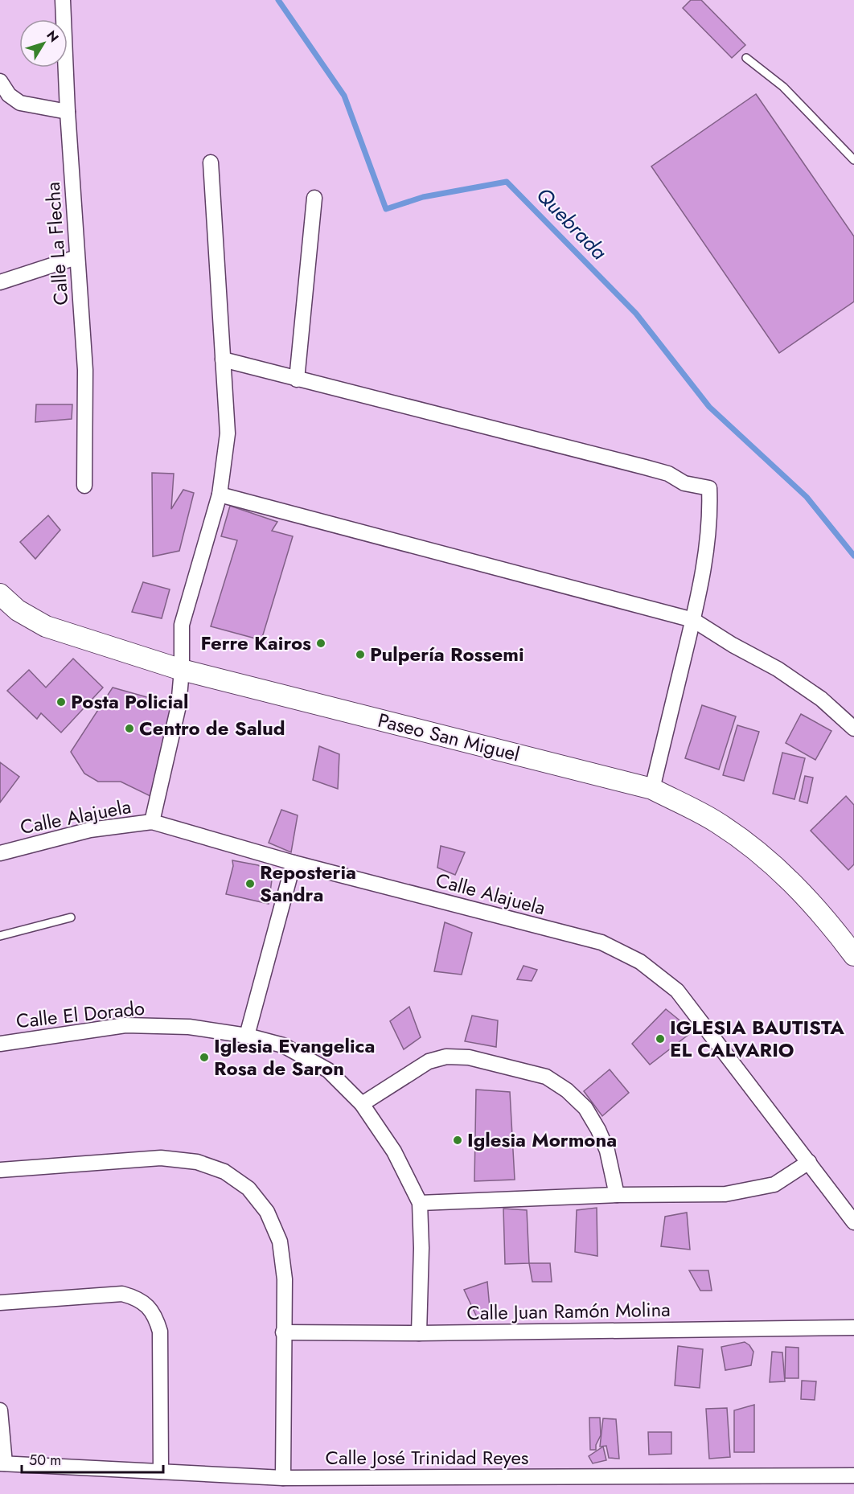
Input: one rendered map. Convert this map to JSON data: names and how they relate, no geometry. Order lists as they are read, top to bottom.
{
  "streets": {
    "street": [
      "Calle La Flecha",
      "Paseo San Miguel",
      "Calle Alajuela",
      "Calle El Dorado",
      "Calle Juan Ramón Molina",
      "Calle José Trinidad Reyes"
    ]
  },
  "crossings": [
    ["Calle El Dorado", "Calle Juan Ramón Molina"]
  ],
  "water": ["Quebrada"],
  "places": [
    "Ferre Kairos",
    "Pulpería Rossemi",
    "Posta Policial",
    "Centro de Salud",
    "Reposteria Sandra",
    "IGLESIA BAUTISTA EL CALVARIO",
    "Iglesia Evangelica Rosa de Saron",
    "Iglesia Mormona"
  ],
  "scale_bar": "50 m",
  "north": "top right"
}
